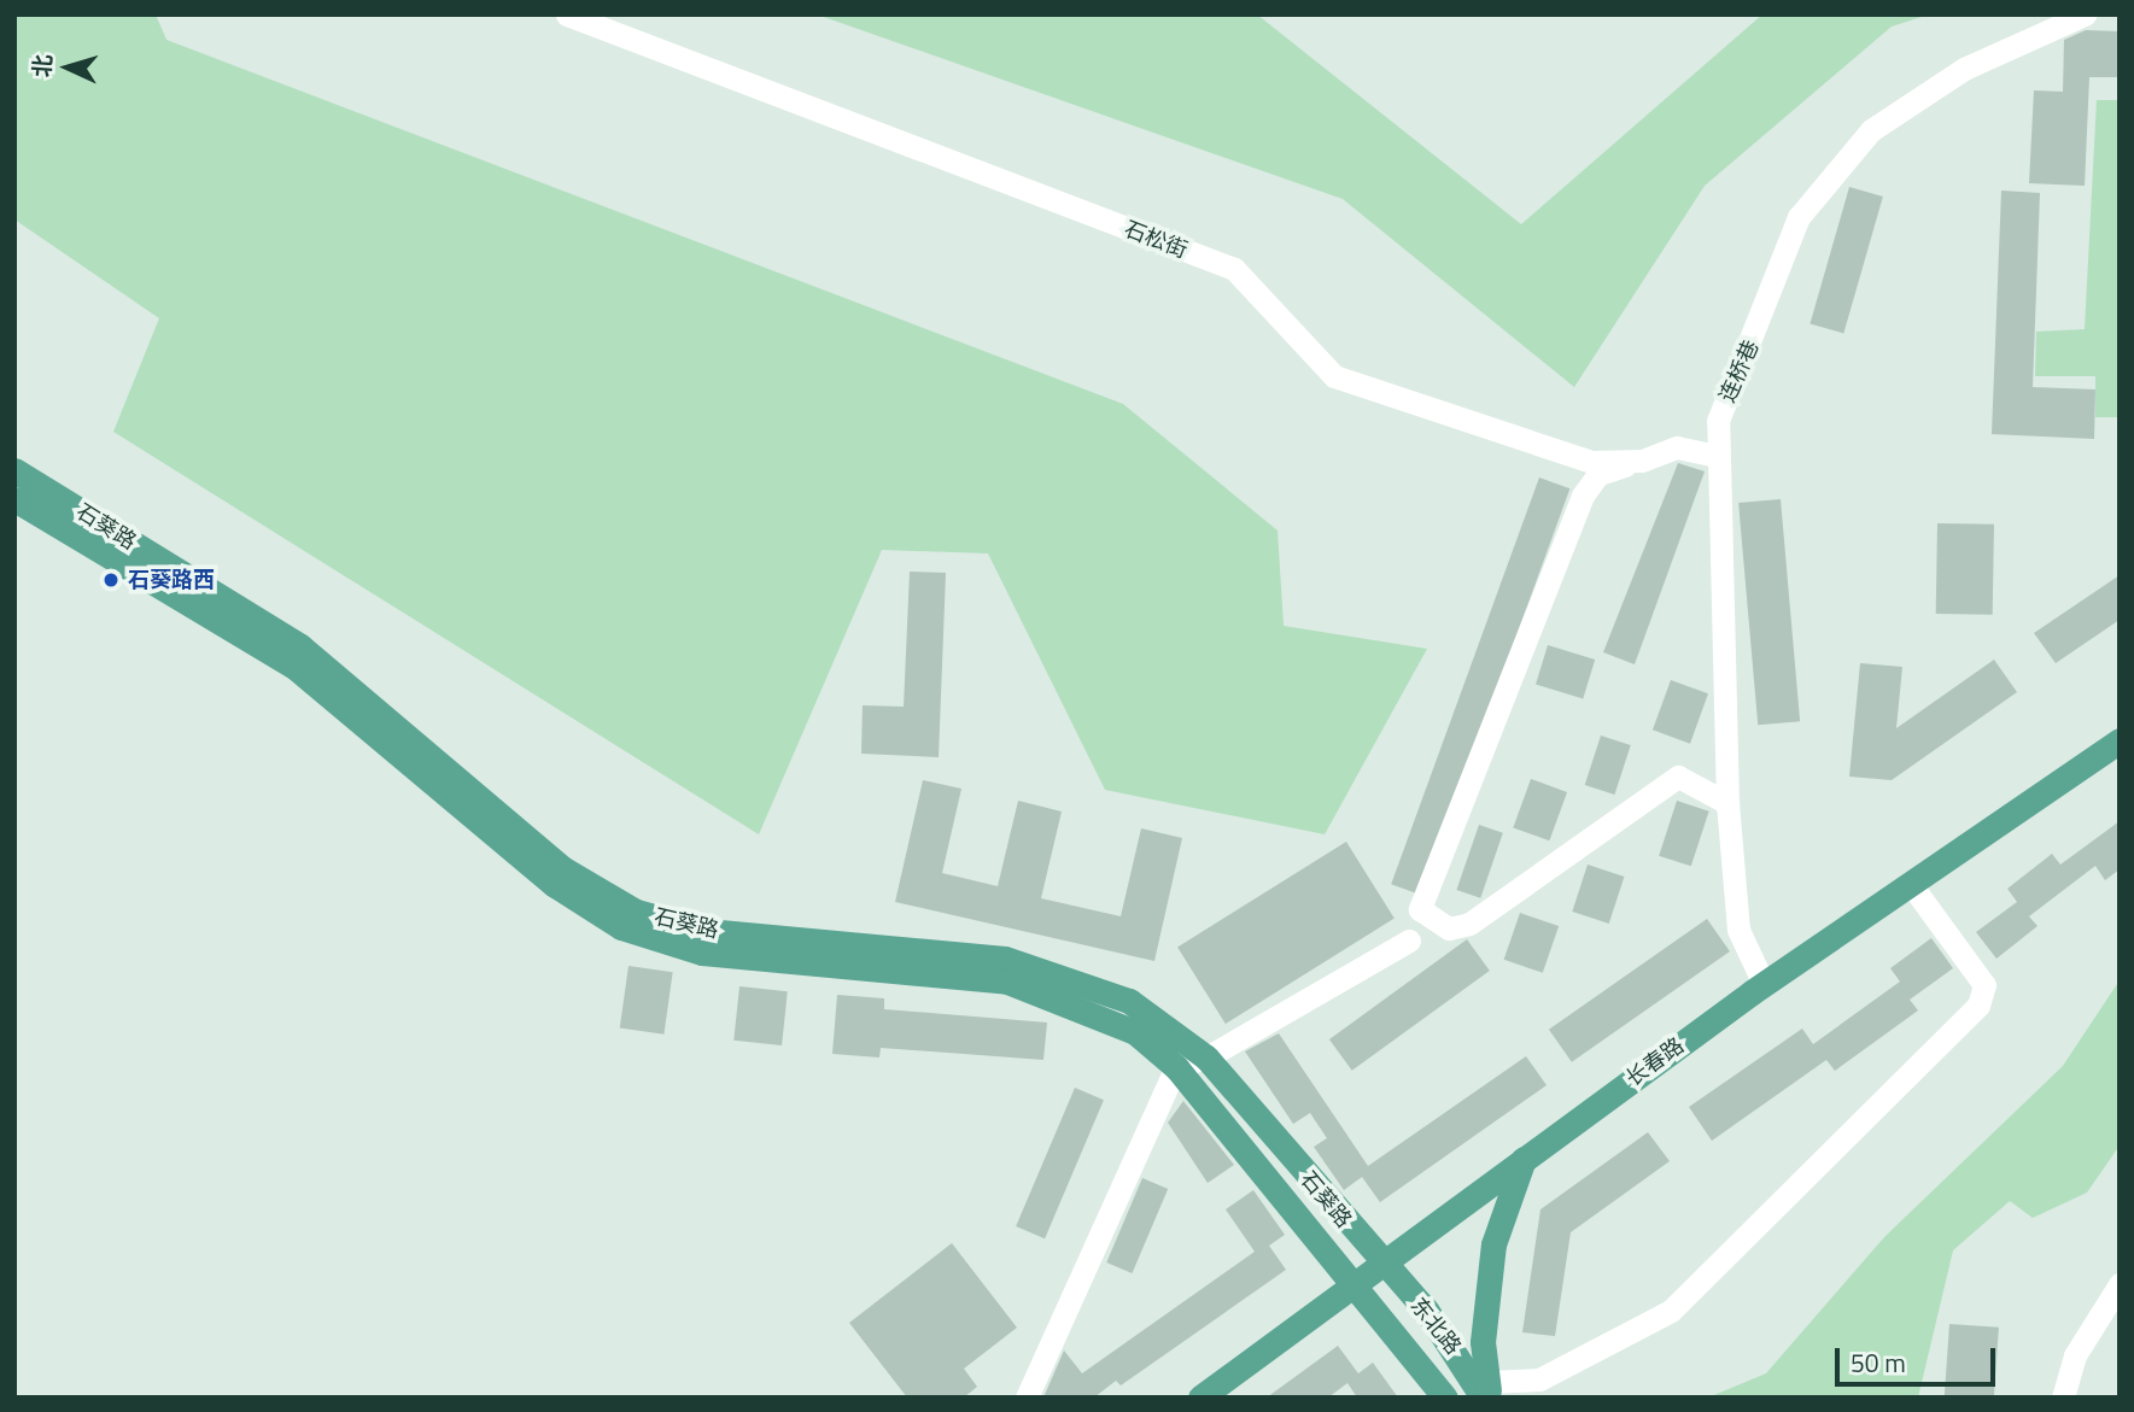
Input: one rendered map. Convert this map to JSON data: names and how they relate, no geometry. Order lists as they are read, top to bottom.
{
  "streets": {
    "main road": ["石葵路", "长春路", "东北路"],
    "street": ["石松街", "连桥巷"]
  },
  "crossings": [
    ["石松街", "连桥巷"],
    ["连桥巷", "长春路"],
    ["石葵路", "长春路"],
    ["石葵路", "东北路"],
    ["长春路", "东北路"]
  ],
  "places": ["石葵路西"],
  "scale_bar": "50 m",
  "north": "left"
}
